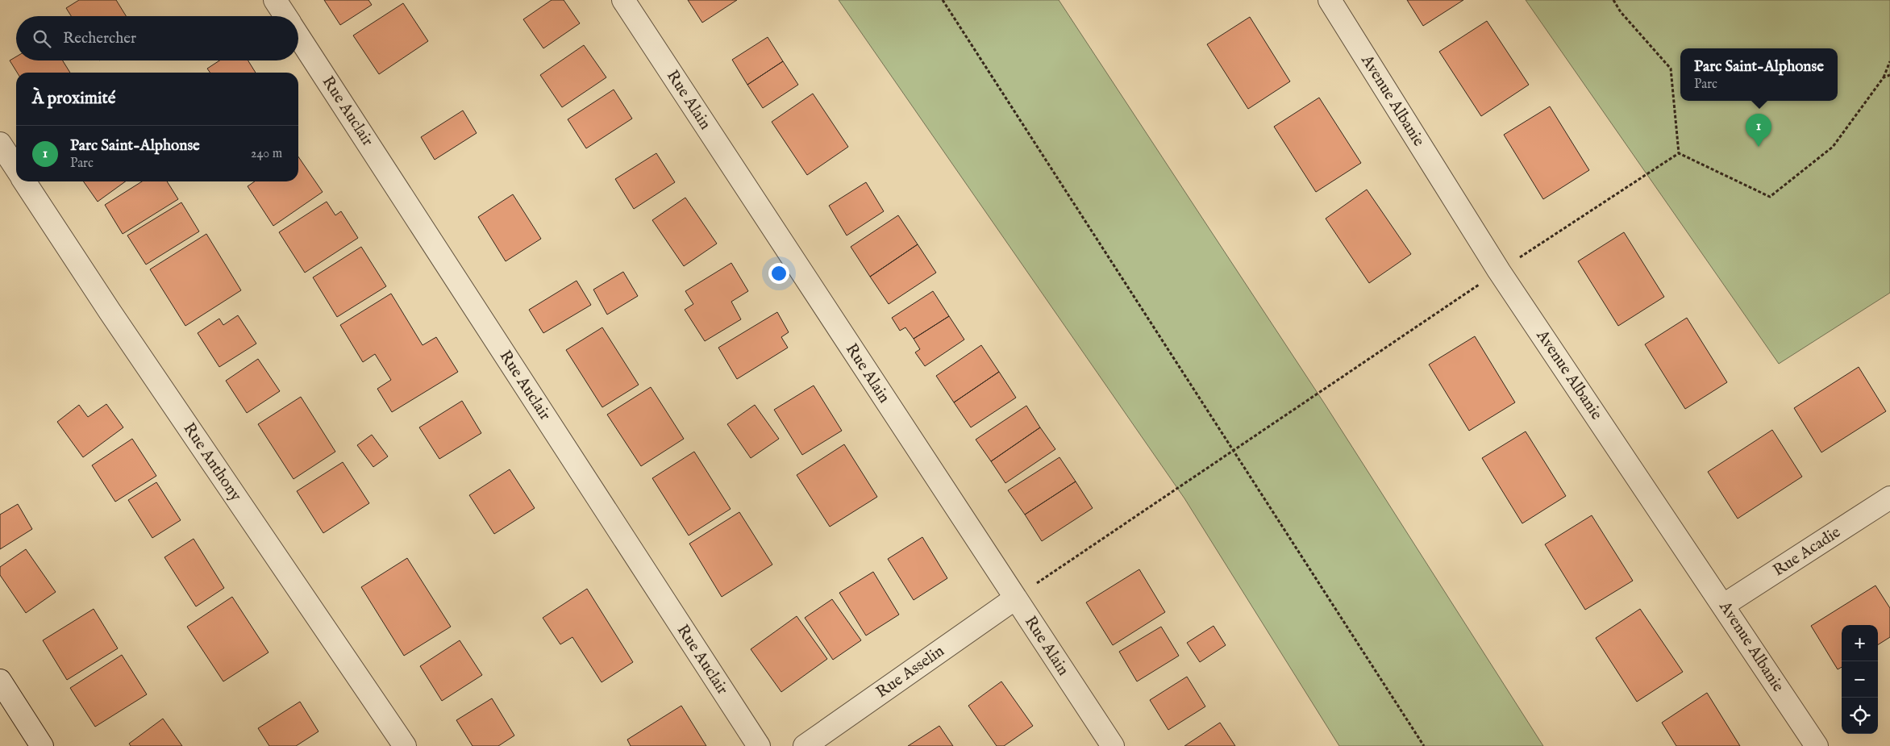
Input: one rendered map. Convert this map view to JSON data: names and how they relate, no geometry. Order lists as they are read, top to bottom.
{
  "streets": {
    "street": [
      "Rue Alain",
      "Avenue Albanie",
      "Rue Auclair",
      "Rue Anthony",
      "Rue Acadie",
      "Rue Asselin"
    ]
  },
  "crossings": [
    ["Rue Alain", "Rue Asselin"],
    ["Avenue Albanie", "Rue Acadie"]
  ],
  "page": {
    "search": "Rechercher",
    "popup": ["Parc Saint-Alphonse", "Parc"],
    "heading": "À proximité",
    "pins": "1",
    "list": [
      {
        "mark": "1",
        "name": "Parc Saint-Alphonse",
        "note": "Parc",
        "value": "240 m"
      }
    ],
    "map_buttons": ["+", "−"]
  }
}
